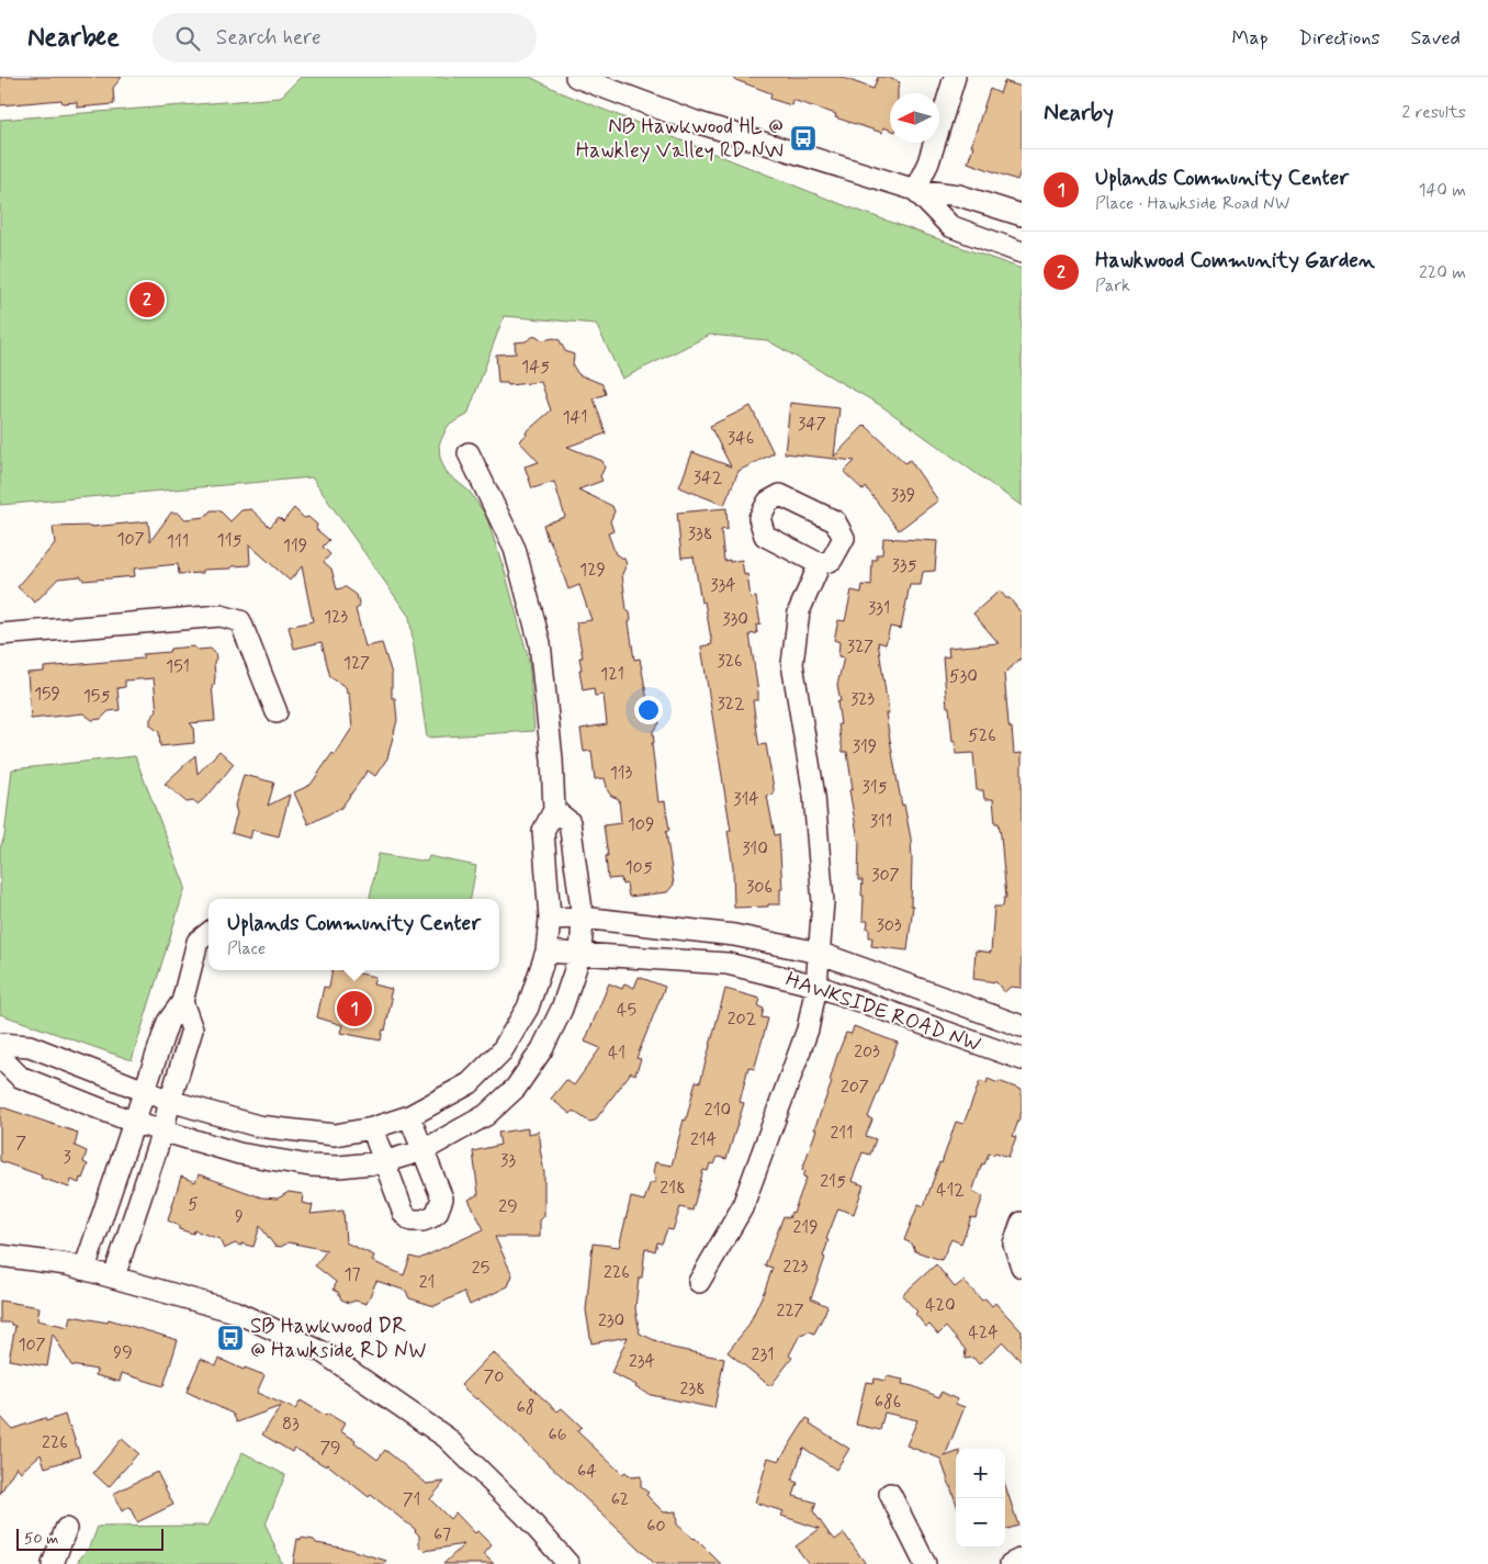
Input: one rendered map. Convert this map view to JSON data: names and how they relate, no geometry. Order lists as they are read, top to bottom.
{
  "streets": {
    "street": ["HAWKSIDE ROAD NW"]
  },
  "places": {
    "bus stop": ["NB Hawkwood HL @ Hawkley Valley RD NW", "SB Hawkwood DR @ Hawkside RD NW"]
  },
  "house_numbers": [
    "145",
    "141",
    "347",
    "346",
    "342",
    "339",
    "338",
    "107",
    "115",
    "111",
    "119",
    "335",
    "129",
    "334",
    "331",
    "123",
    "330",
    "327",
    "326",
    "127",
    "151",
    "121",
    "530",
    "159",
    "155",
    "323",
    "322",
    "526",
    "319",
    "113",
    "315",
    "314",
    "311",
    "109",
    "310",
    "105",
    "307",
    "306",
    "303",
    "45",
    "202",
    "203",
    "41",
    "207",
    "210",
    "211",
    "214",
    "7",
    "3",
    "33",
    "215",
    "218",
    "412",
    "5",
    "29",
    "9",
    "219",
    "223",
    "25",
    "226",
    "17",
    "21",
    "420",
    "227",
    "230",
    "424",
    "107",
    "99",
    "231",
    "234",
    "70",
    "238",
    "686",
    "68",
    "83",
    "66",
    "226",
    "79",
    "64",
    "71",
    "62",
    "60",
    "67"
  ],
  "scale_bar": "50 m",
  "north": "left",
  "page": {
    "header": "Nearbee",
    "search": "Search here",
    "nav": ["Map", "Directions", "Saved"],
    "heading": ["Nearby", "2 results"],
    "list": [
      {
        "mark": "1",
        "name": "Uplands Community Center",
        "note": "Place · Hawkside Road NW",
        "value": "140 m"
      },
      {
        "mark": "2",
        "name": "Hawkwood Community Garden",
        "note": "Park",
        "value": "220 m"
      }
    ],
    "pins": ["2", "1"],
    "popup": ["Uplands Community Center", "Place"],
    "map_buttons": ["+", "−"],
    "scale": "50 m"
  }
}
